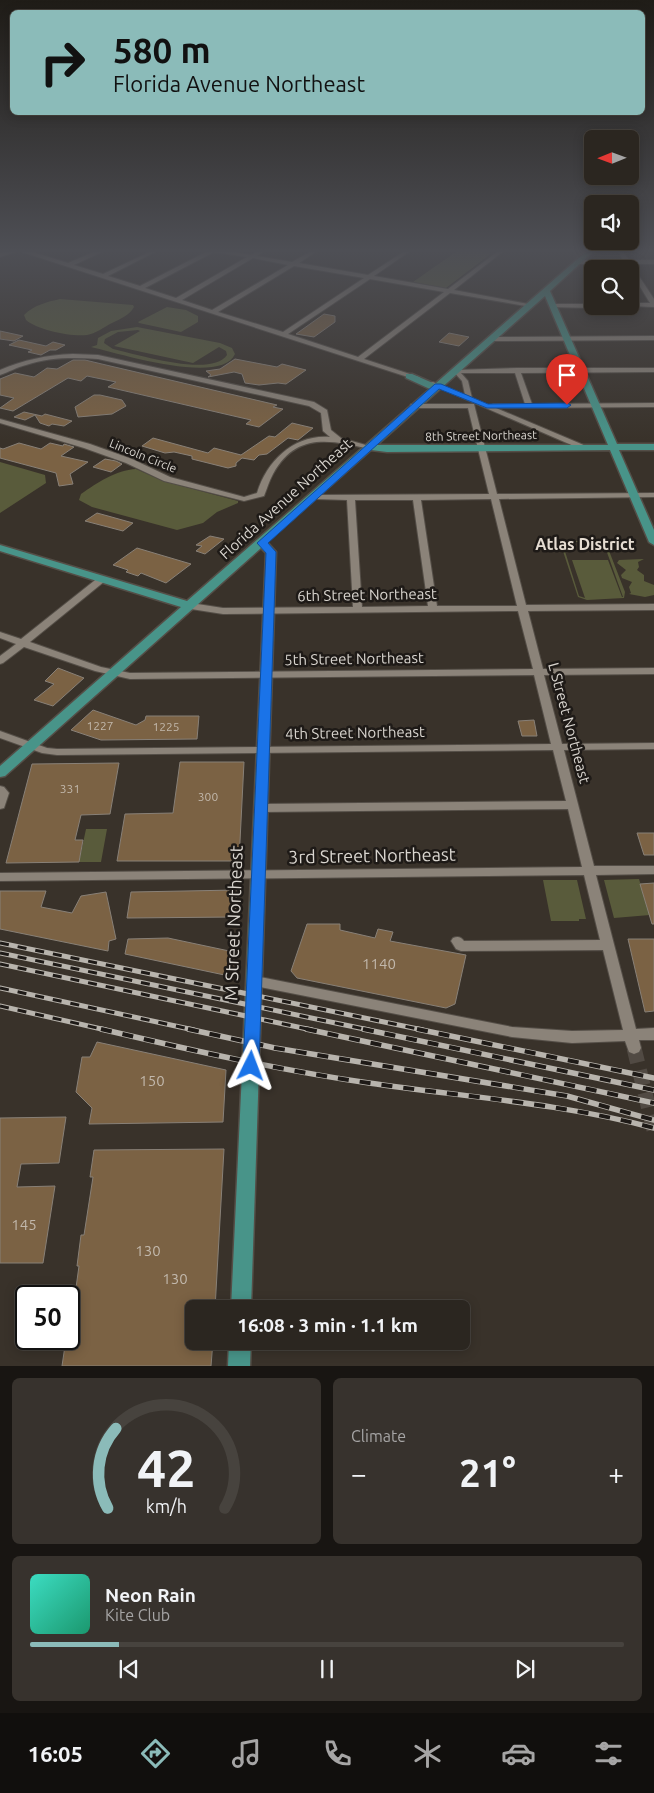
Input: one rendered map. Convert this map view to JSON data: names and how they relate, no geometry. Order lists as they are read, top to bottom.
{
  "streets": {
    "main road": [
      "8th Street Northeast",
      "Florida Avenue Northeast",
      "6th Street Northeast",
      "M Street Northeast"
    ],
    "street": [
      "Lincoln Circle",
      "5th Street Northeast",
      "L Street Northeast",
      "4th Street Northeast",
      "3rd Street Northeast"
    ]
  },
  "crossings": [
    ["8th Street Northeast", "Lincoln Circle"],
    ["8th Street Northeast", "Florida Avenue Northeast"],
    ["8th Street Northeast", "L Street Northeast"],
    ["Lincoln Circle", "Florida Avenue Northeast"],
    ["Florida Avenue Northeast", "6th Street Northeast"],
    ["Florida Avenue Northeast", "5th Street Northeast"],
    ["Florida Avenue Northeast", "L Street Northeast"],
    ["Florida Avenue Northeast", "4th Street Northeast"],
    ["Florida Avenue Northeast", "M Street Northeast"],
    ["6th Street Northeast", "L Street Northeast"],
    ["6th Street Northeast", "M Street Northeast"],
    ["5th Street Northeast", "L Street Northeast"],
    ["5th Street Northeast", "M Street Northeast"],
    ["L Street Northeast", "4th Street Northeast"],
    ["L Street Northeast", "3rd Street Northeast"],
    ["4th Street Northeast", "M Street Northeast"],
    ["3rd Street Northeast", "M Street Northeast"]
  ],
  "districts": ["Atlas District"],
  "house_numbers": [
    "1227",
    "1225",
    "331",
    "300",
    "1140",
    "150",
    "145",
    "130",
    "130"
  ],
  "north": "left",
  "page": {
    "turn": ["580 m", "Florida Avenue Northeast"],
    "limit": "50",
    "trip": "16:08 · 3 min · 1.1 km",
    "tile": "Climate",
    "heat": ["−", "21°", "+"],
    "song": ["Neon Rain", "Kite Club"],
    "tabs": "16:05",
    "gauge": ["42", "km/h"]
  }
}
